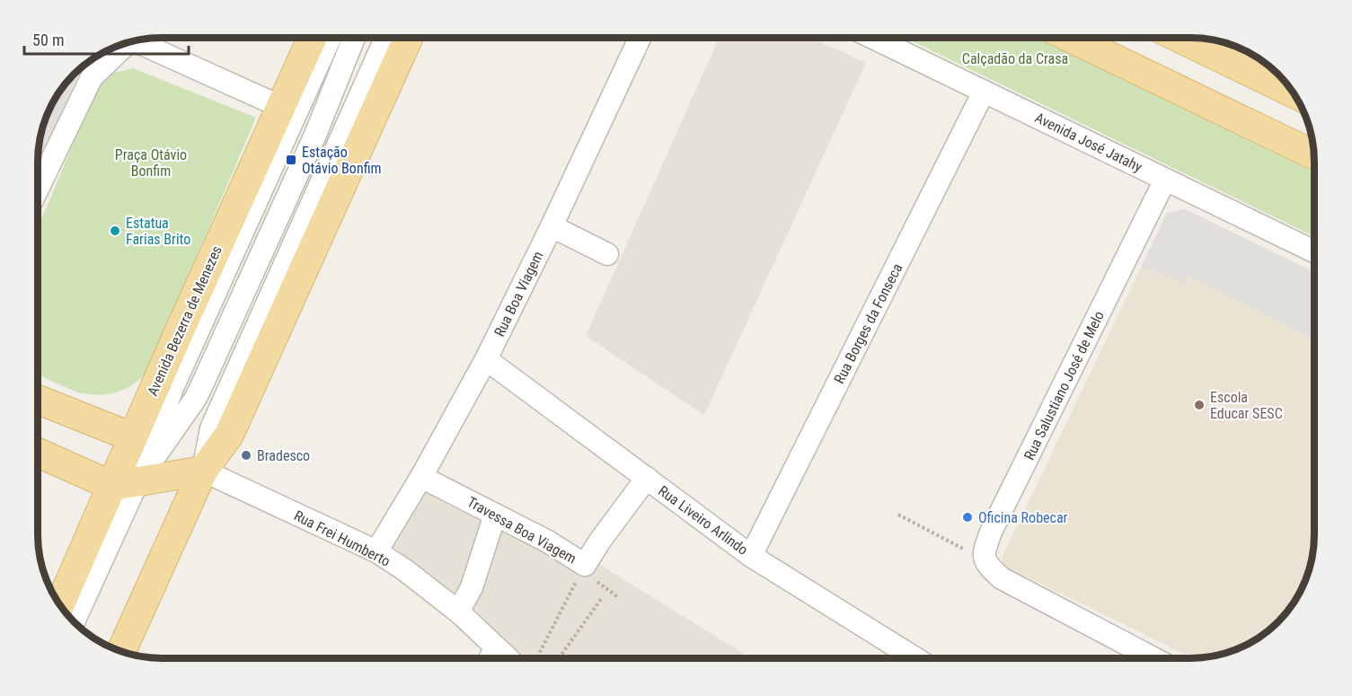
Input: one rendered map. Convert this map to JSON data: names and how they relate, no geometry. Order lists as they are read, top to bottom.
{
  "streets": {
    "main road": ["Avenida Bezerra de Menezes"],
    "street": [
      "Avenida José Jatahy",
      "Rua Boa Viagem",
      "Rua Borges da Fonseca",
      "Rua Salustiano José de Melo",
      "Rua Liveiro Arlindo",
      "Travessa Boa Viagem",
      "Rua Frei Humberto"
    ]
  },
  "crossings": [
    ["Avenida José Jatahy", "Rua Borges da Fonseca"],
    ["Avenida José Jatahy", "Rua Salustiano José de Melo"],
    ["Rua Boa Viagem", "Rua Liveiro Arlindo"],
    ["Rua Boa Viagem", "Travessa Boa Viagem"],
    ["Rua Boa Viagem", "Rua Frei Humberto"],
    ["Rua Borges da Fonseca", "Rua Liveiro Arlindo"],
    ["Rua Liveiro Arlindo", "Travessa Boa Viagem"]
  ],
  "parks": ["Calçadão da Crasa", "Praça Otávio Bonfim"],
  "places": {
    "transit": ["Estação Otávio Bonfim"],
    "other": [
      "Estatua Farias Brito",
      "Escola Educar SESC",
      "Bradesco",
      "Oficina Robecar"
    ]
  },
  "scale_bar": "50 m"
}
